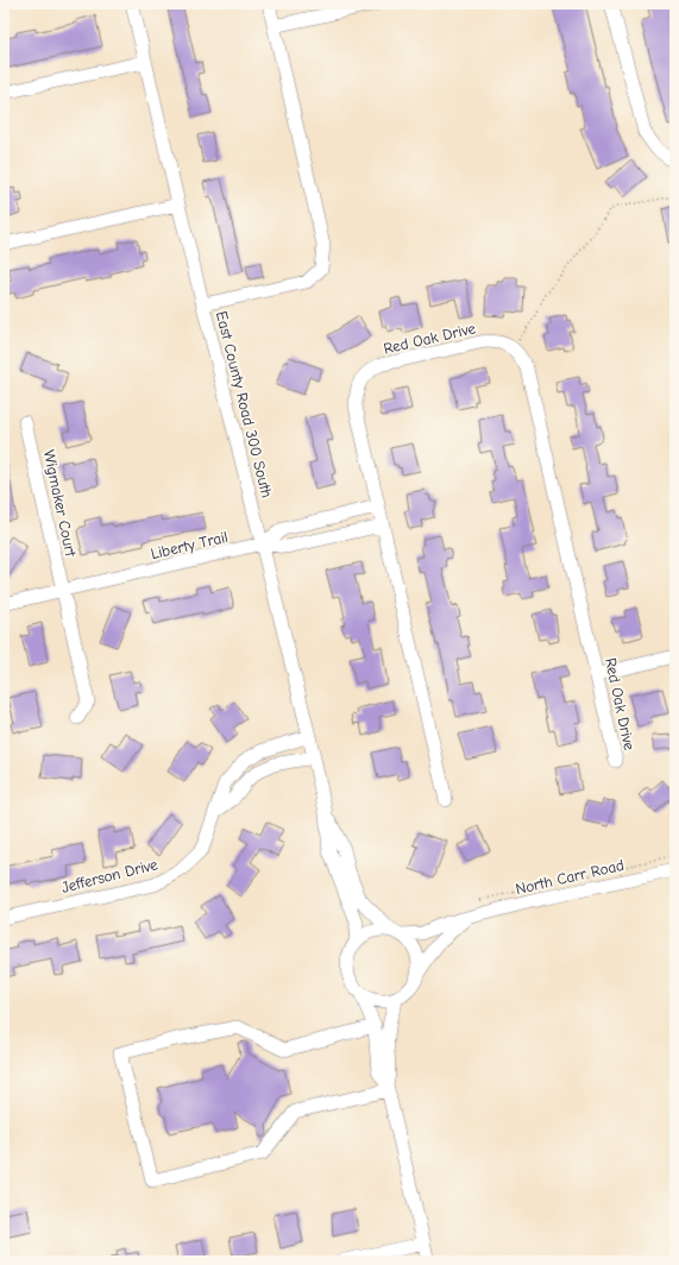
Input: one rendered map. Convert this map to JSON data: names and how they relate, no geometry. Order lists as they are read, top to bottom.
{
  "streets": {
    "street": [
      "Red Oak Drive",
      "East County Road 300 South",
      "Wigmaker Court",
      "Liberty Trail",
      "Jefferson Drive",
      "North Carr Road"
    ]
  },
  "crossings": [
    ["Red Oak Drive", "Liberty Trail"],
    ["East County Road 300 South", "Liberty Trail"],
    ["East County Road 300 South", "Jefferson Drive"],
    ["East County Road 300 South", "North Carr Road"],
    ["Wigmaker Court", "Liberty Trail"]
  ]
}
